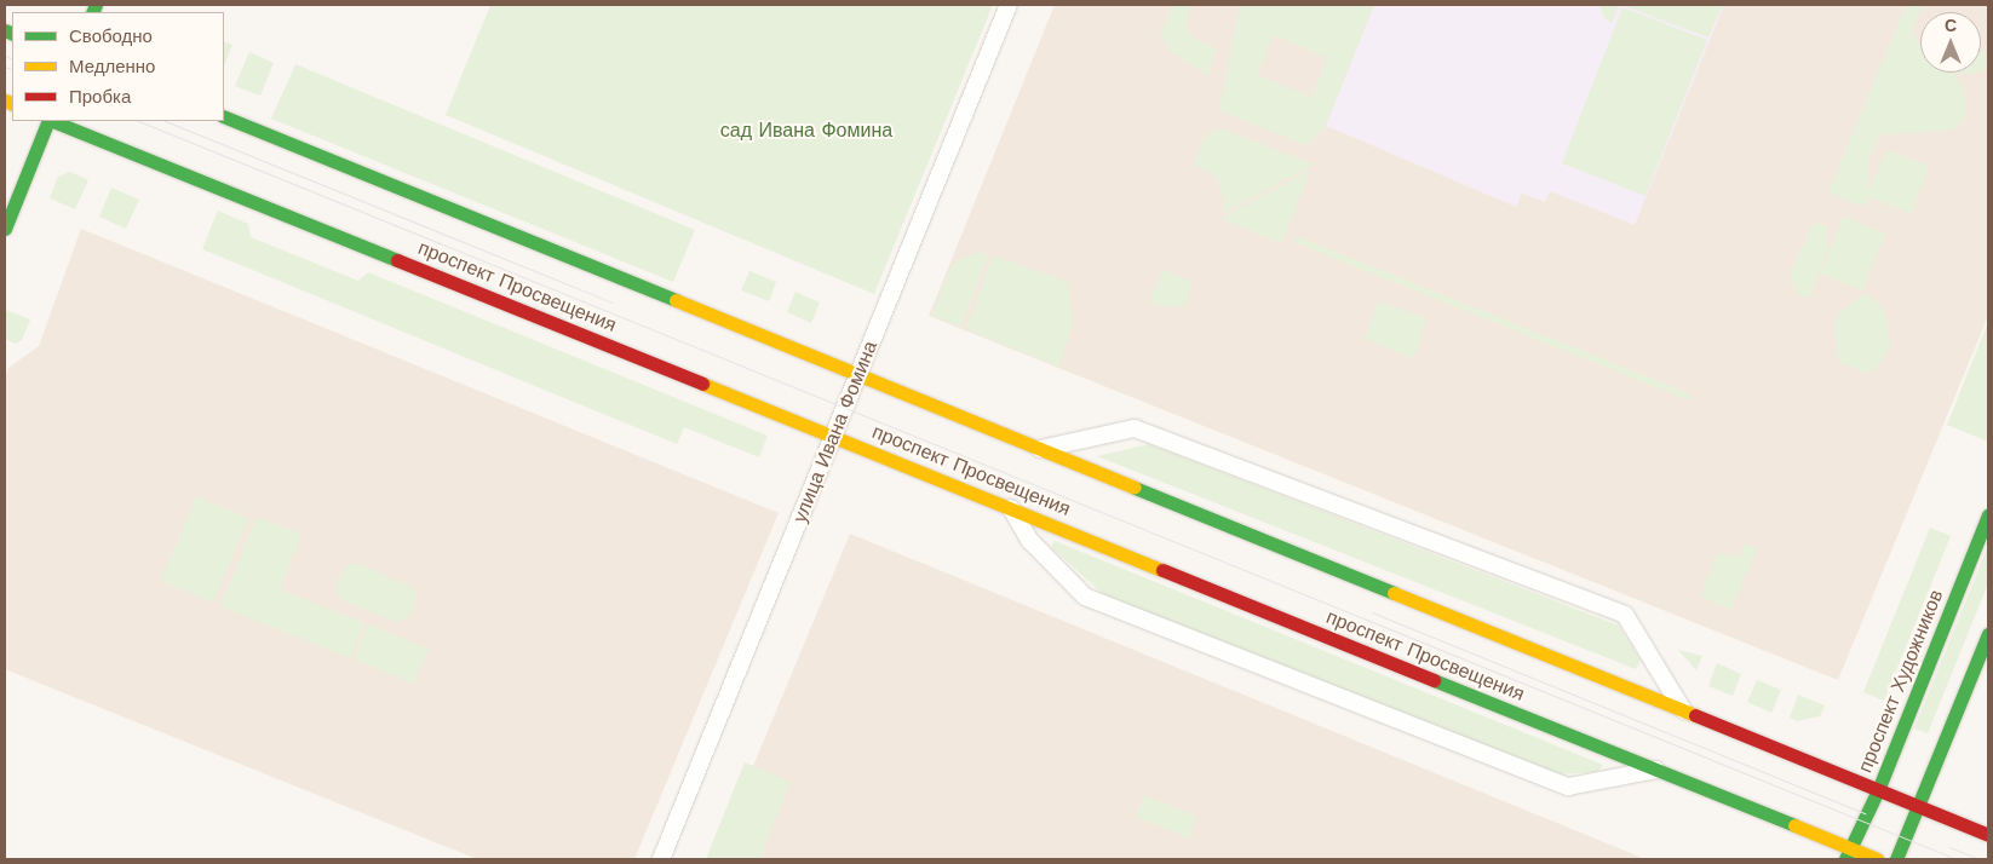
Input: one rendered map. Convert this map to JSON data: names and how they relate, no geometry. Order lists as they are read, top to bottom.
{
  "streets": {
    "main road": ["проспект Просвещения", "проспект Художников"],
    "street": ["улица Ивана Фомина"]
  },
  "crossings": [
    ["проспект Просвещения", "улица Ивана Фомина"],
    ["проспект Просвещения", "проспект Художников"]
  ],
  "parks": ["сад Ивана Фомина"],
  "legend": ["Свободно", "Медленно", "Пробка"],
  "north": "top"
}
